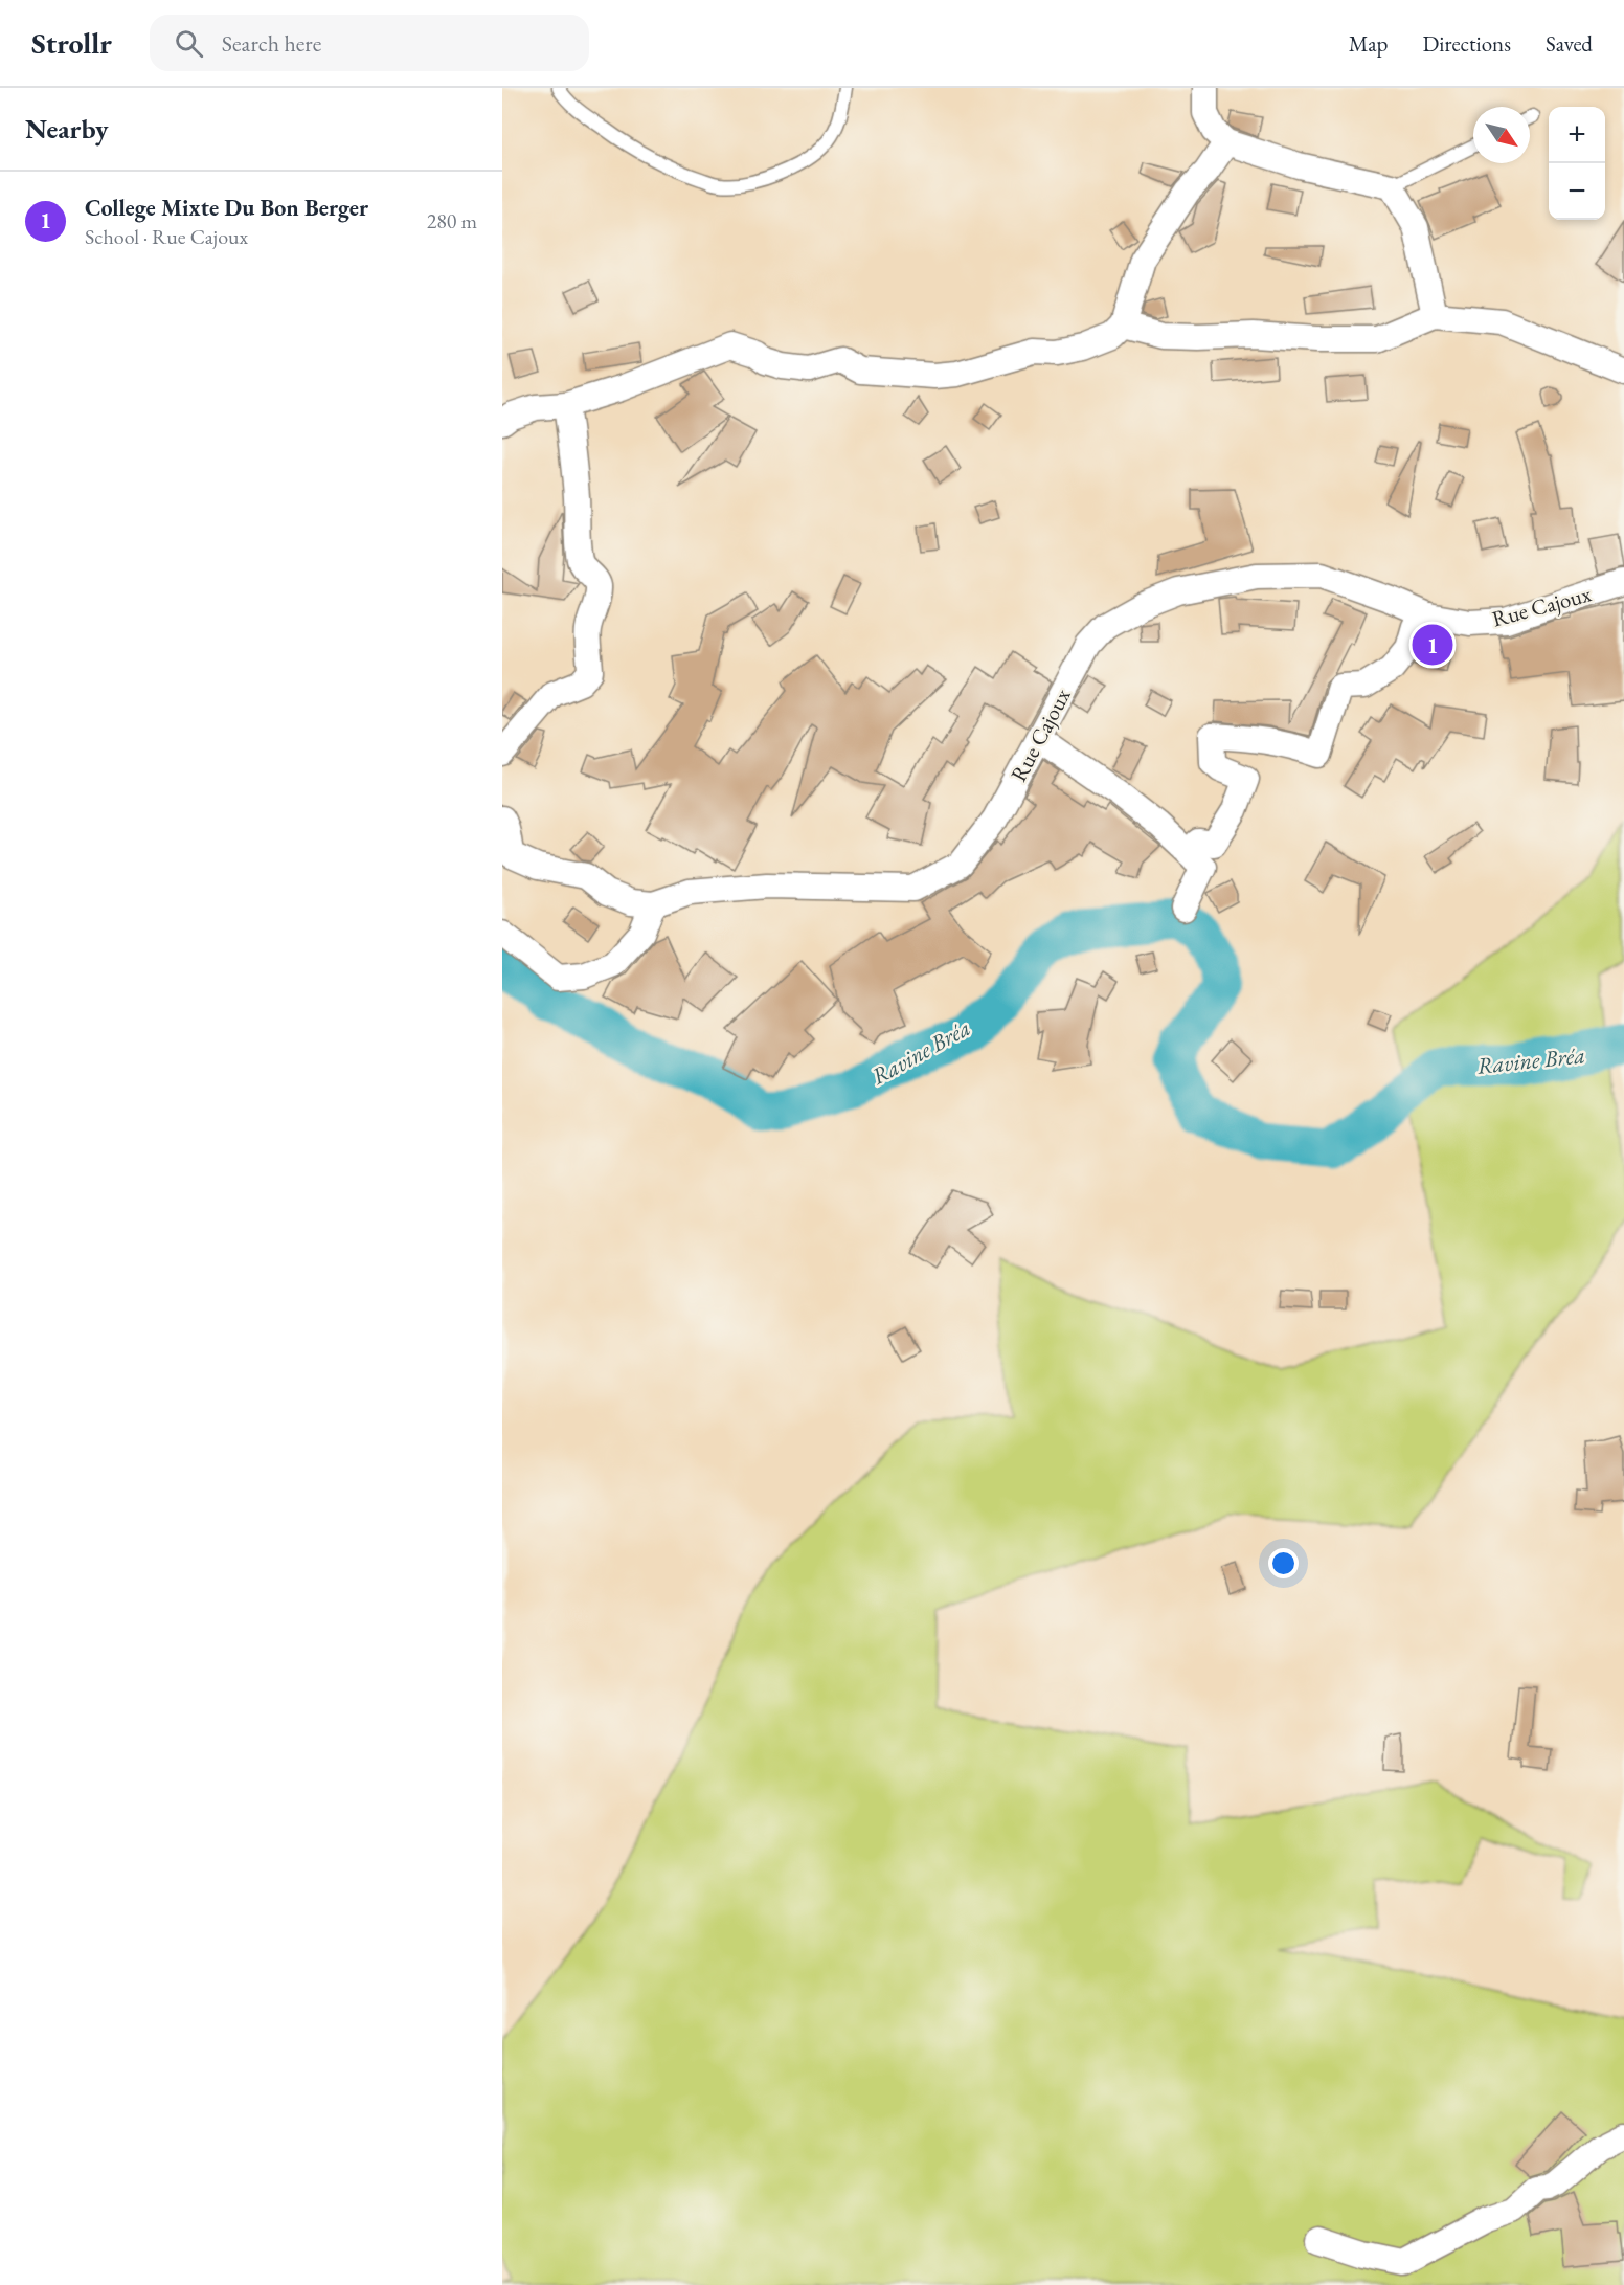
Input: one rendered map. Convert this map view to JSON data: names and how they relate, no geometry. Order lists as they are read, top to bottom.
{
  "streets": {
    "street": ["Rue Cajoux"]
  },
  "water": ["Ravine Bréa"],
  "north": "bottom right",
  "page": {
    "header": "Strollr",
    "search": "Search here",
    "nav": ["Map", "Directions", "Saved"],
    "heading": "Nearby",
    "map_buttons": ["+", "−"],
    "list": [
      {
        "mark": "1",
        "name": "College Mixte Du Bon Berger",
        "note": "School · Rue Cajoux",
        "value": "280 m"
      }
    ],
    "pins": "1"
  }
}
